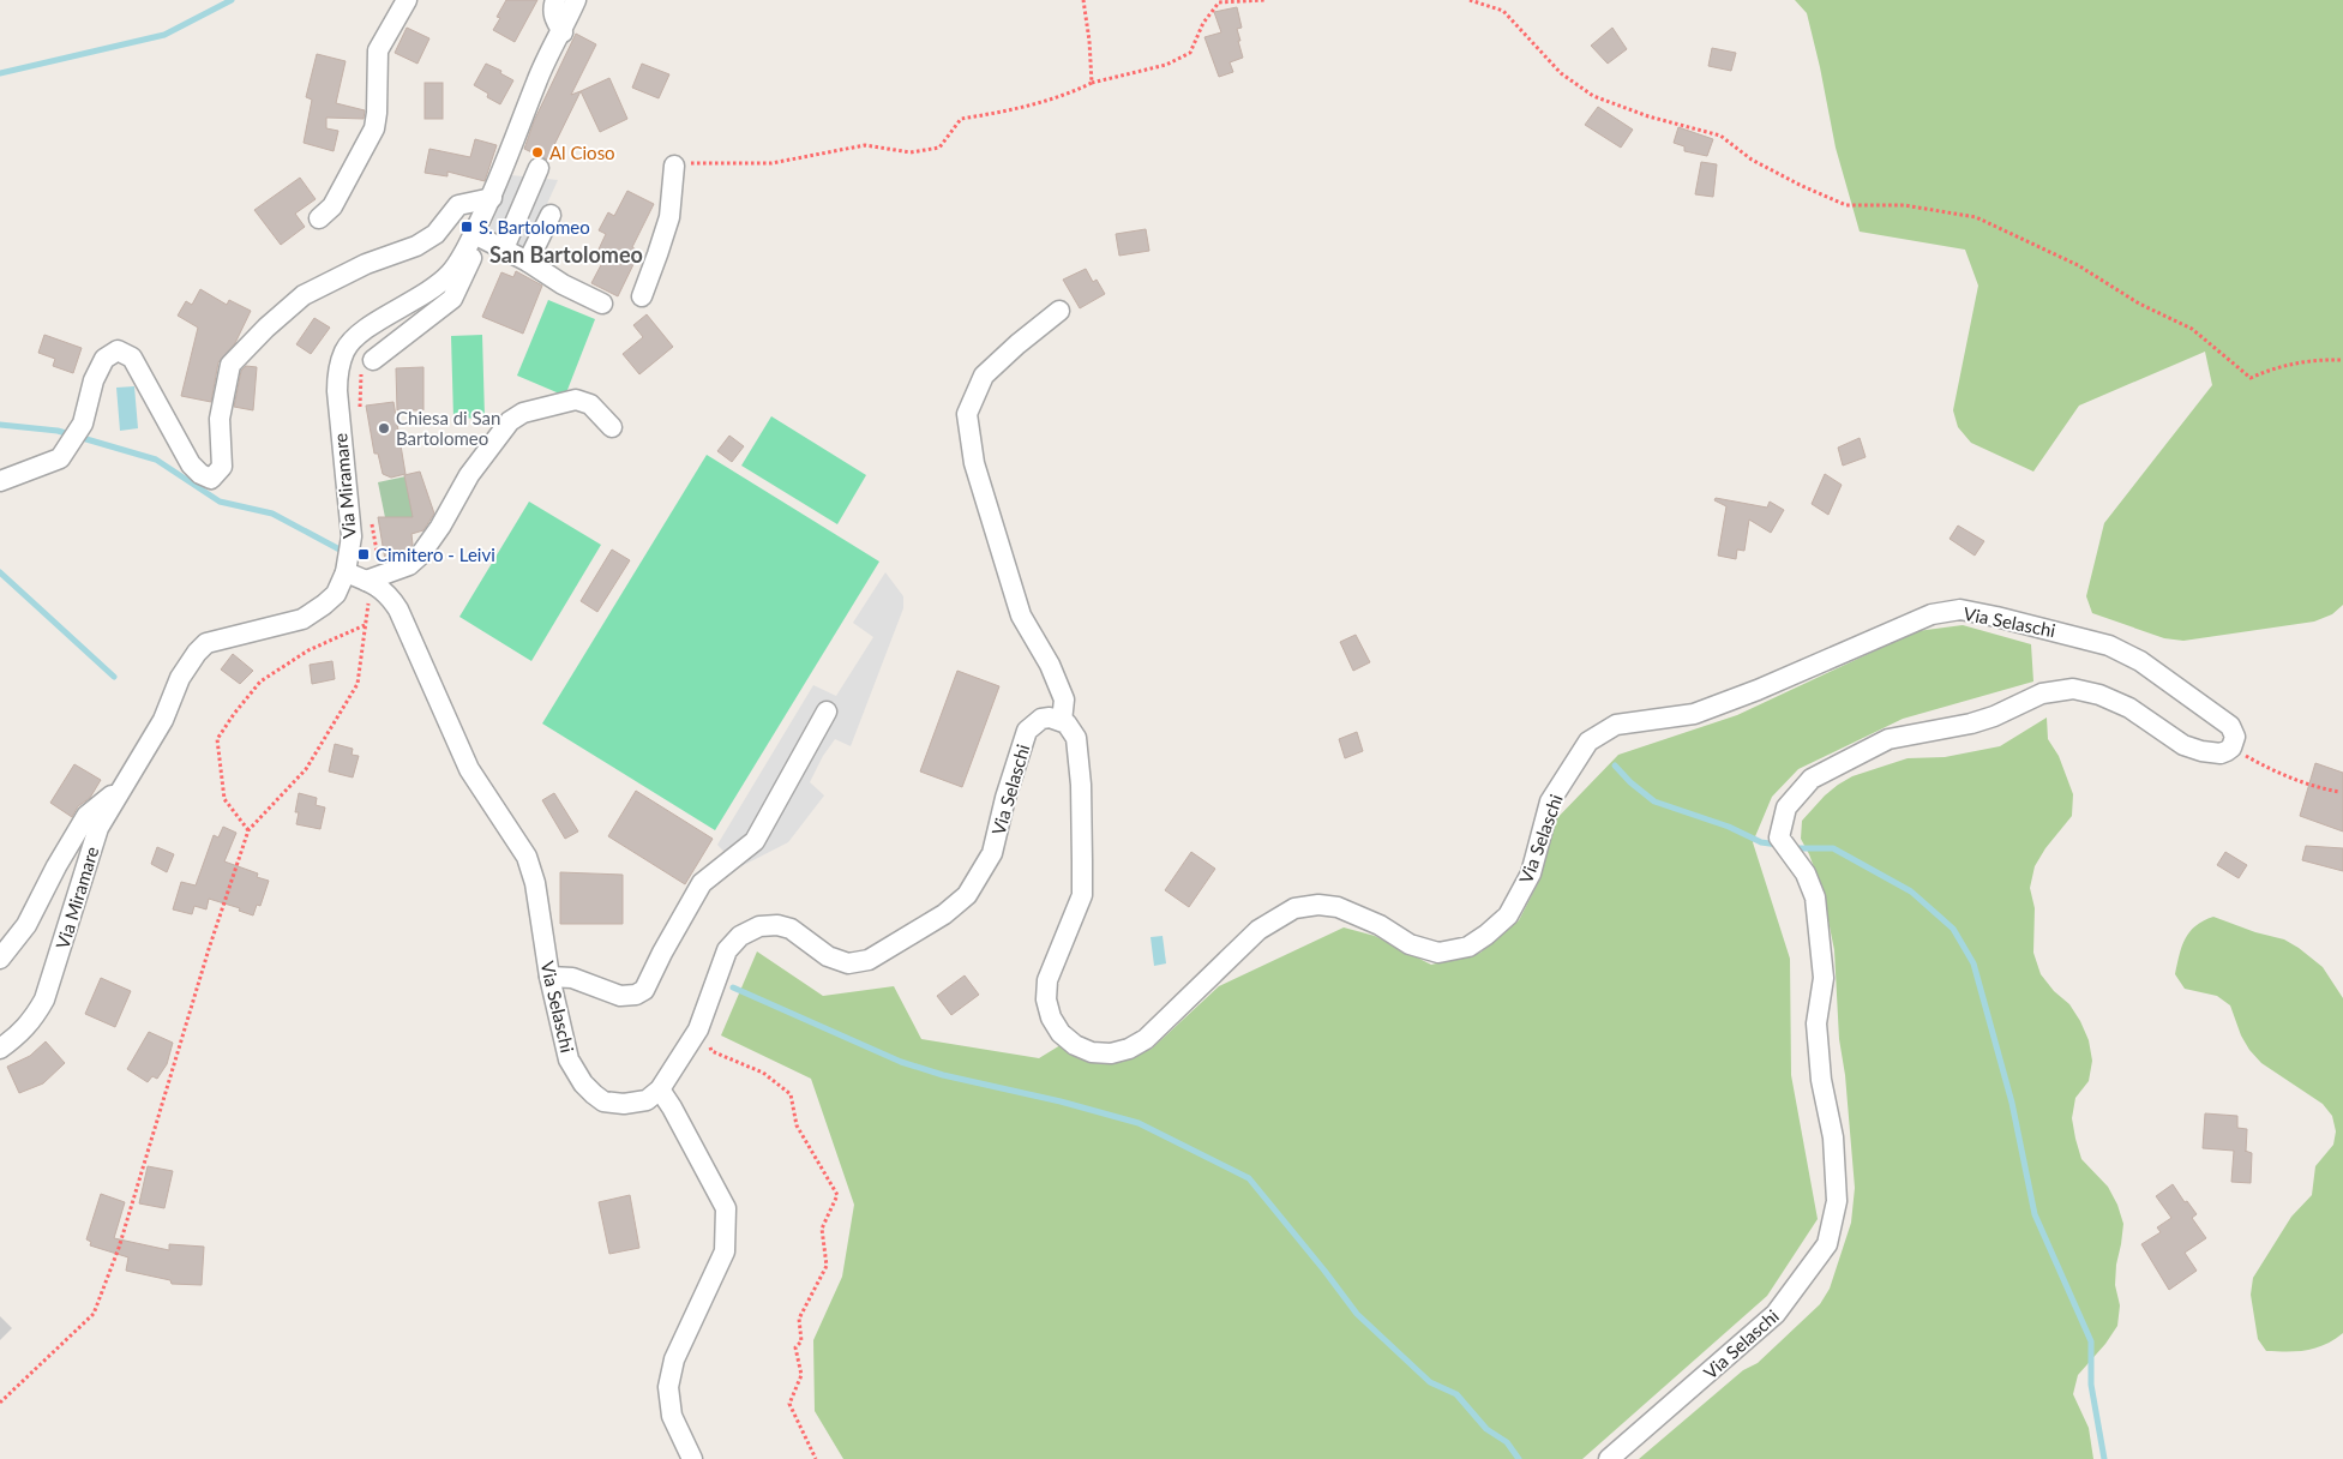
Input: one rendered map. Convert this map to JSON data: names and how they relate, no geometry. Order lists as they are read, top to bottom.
{
  "streets": {
    "street": ["Via Miramare", "Via Selaschi"]
  },
  "crossings": [
    ["Via Miramare", "Via Selaschi"]
  ],
  "districts": ["San Bartolomeo"],
  "places": {
    "other": ["Al Cioso", "Chiesa di San Bartolomeo"],
    "transit": ["S. Bartolomeo", "Cimitero - Leivi"]
  }
}
